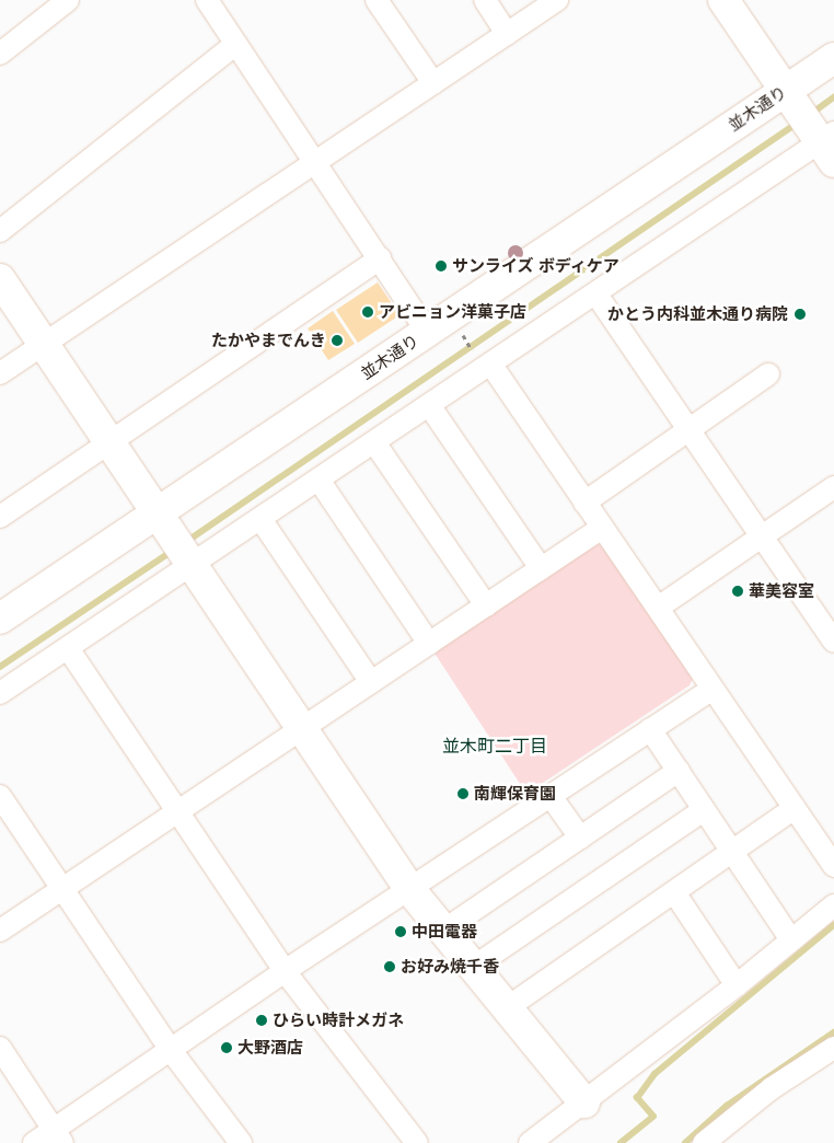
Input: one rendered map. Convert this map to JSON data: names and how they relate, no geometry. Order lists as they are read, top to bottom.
{
  "streets": {
    "street": ["並木通り"]
  },
  "districts": ["並木町二丁目"],
  "places": [
    "サンライズ ボディケア",
    "アビニョン洋菓子店",
    "かとう内科並木通り病院",
    "たかやまでんき",
    "華美容室",
    "南輝保育園",
    "中田電器",
    "お好み焼千香",
    "ひらい時計メガネ",
    "大野酒店"
  ]
}
